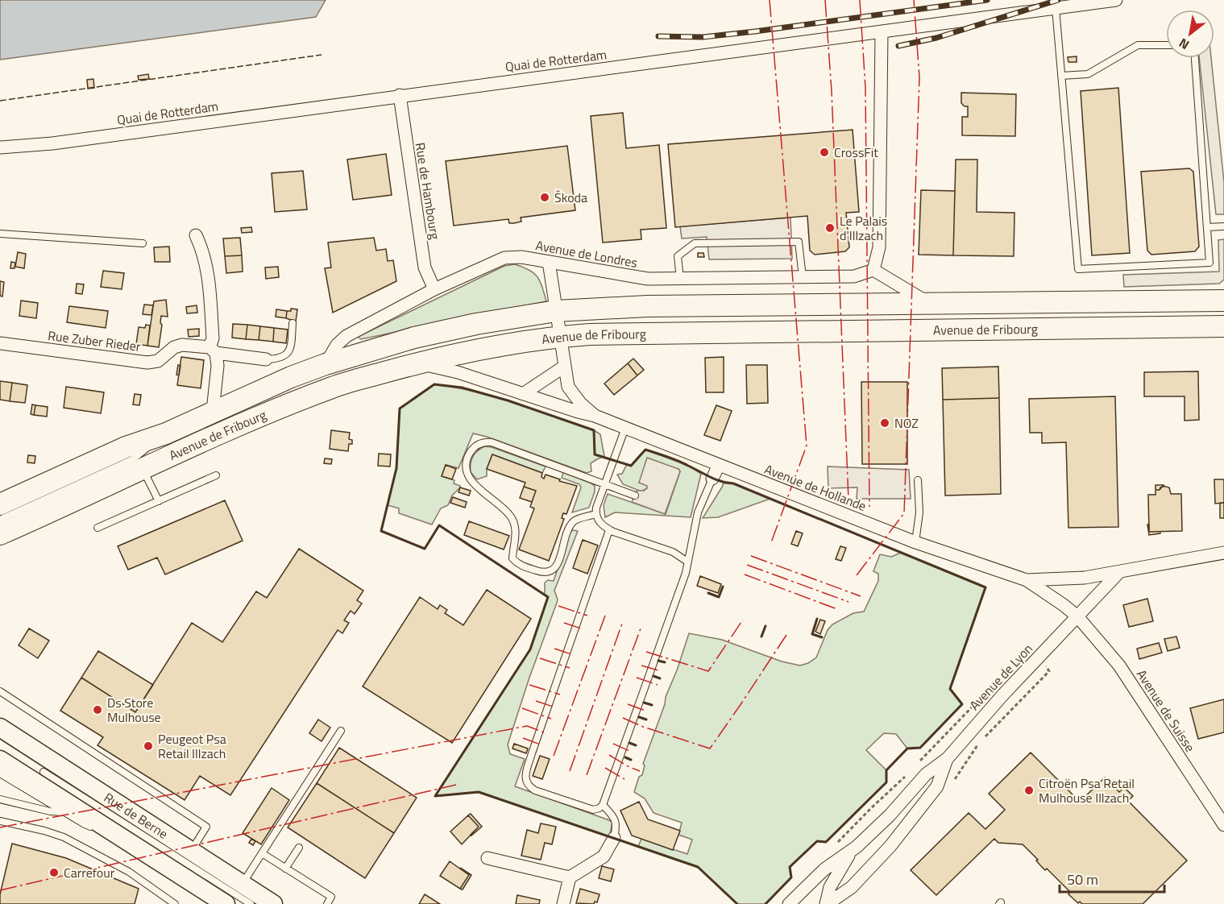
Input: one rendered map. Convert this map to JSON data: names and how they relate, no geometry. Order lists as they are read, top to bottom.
{
  "streets": {
    "main road": ["Avenue de Fribourg", "Rue de Berne"],
    "street": [
      "Quai de Rotterdam",
      "Rue de Hambourg",
      "Avenue de Londres",
      "Rue Zuber Rieder",
      "Avenue de Hollande",
      "Avenue de Lyon",
      "Avenue de Suisse"
    ]
  },
  "crossings": [
    ["Quai de Rotterdam", "Rue de Hambourg"],
    ["Rue de Hambourg", "Avenue de Londres"],
    ["Avenue de Londres", "Avenue de Fribourg"],
    ["Avenue de Londres", "Avenue de Hollande"],
    ["Avenue de Fribourg", "Avenue de Hollande"],
    ["Avenue de Hollande", "Avenue de Lyon"],
    ["Avenue de Hollande", "Avenue de Suisse"],
    ["Avenue de Lyon", "Avenue de Suisse"]
  ],
  "places": [
    "CrossFit",
    "Škoda",
    "Le Palais d'Illzach",
    "NOZ",
    "Ds Store Mulhouse",
    "Peugeot Psa Retail Illzach",
    "Citroën Psa Retail Mulhouse Illzach",
    "Carrefour"
  ],
  "scale_bar": "50 m",
  "north": "bottom left"
}
